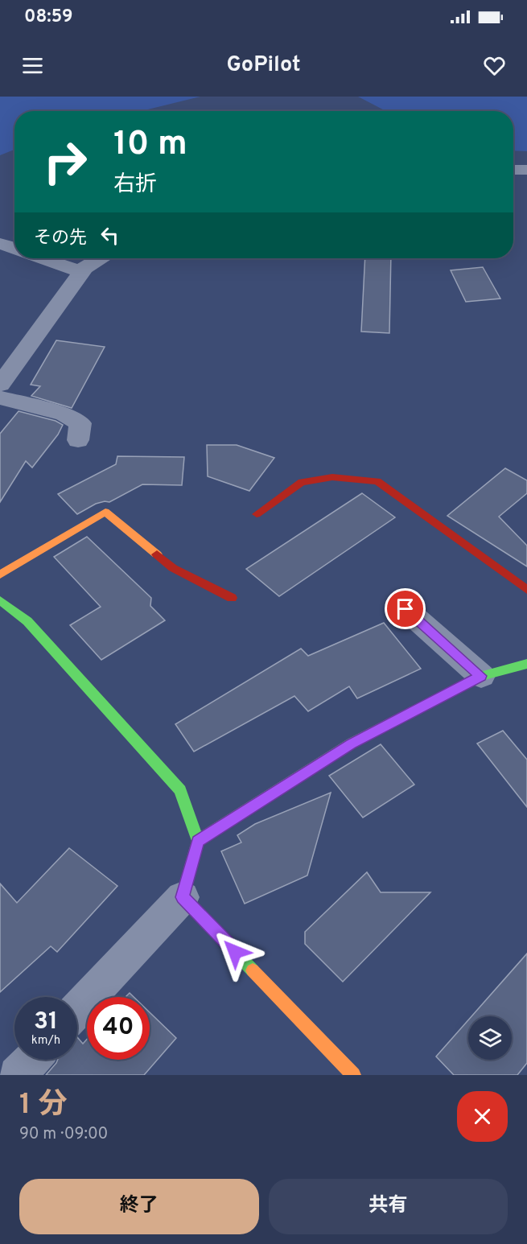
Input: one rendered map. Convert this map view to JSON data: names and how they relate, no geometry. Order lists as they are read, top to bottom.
{
  "page": {
    "status": "08:59",
    "header": "GoPilot",
    "turn": ["10 m", "右折"],
    "then": "その先",
    "speed": "31 km/h",
    "limit": "40",
    "heading": ["1 分", "90 m · 09:00"],
    "buttons": ["終了", "共有"]
  }
}
